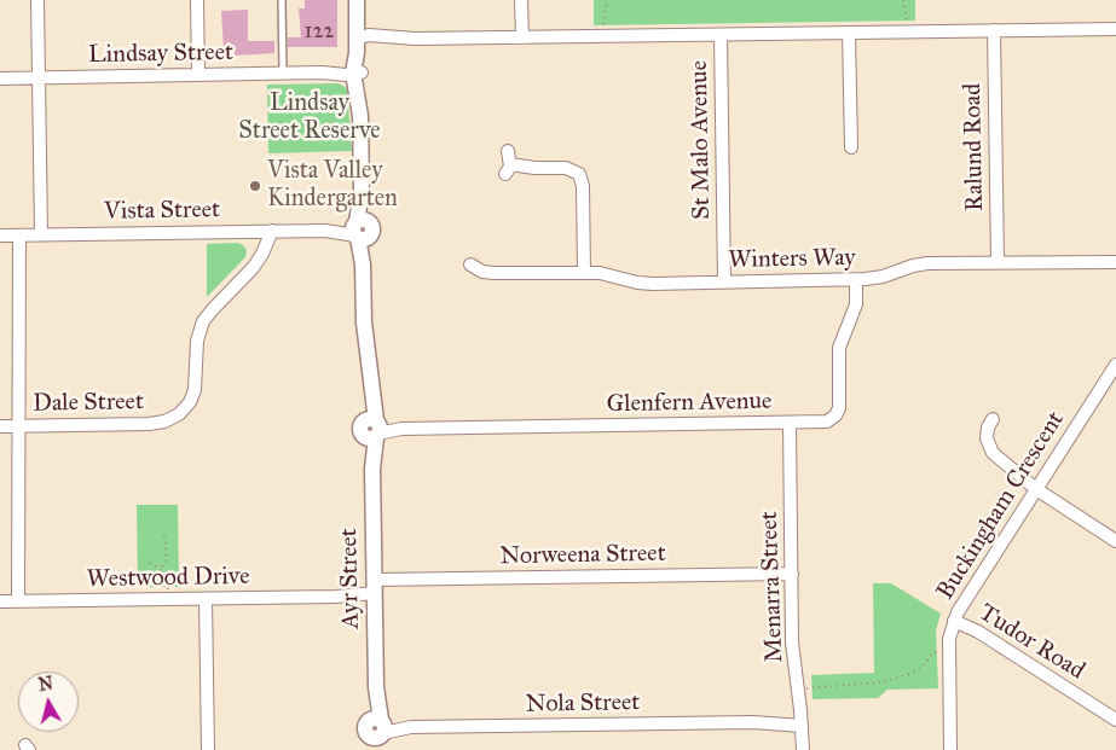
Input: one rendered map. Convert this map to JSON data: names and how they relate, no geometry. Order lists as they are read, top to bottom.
{
  "streets": {
    "street": [
      "Lindsay Street",
      "St Malo Avenue",
      "Ralund Road",
      "Vista Street",
      "Winters Way",
      "Dale Street",
      "Glenfern Avenue",
      "Buckingham Crescent",
      "Norweena Street",
      "Westwood Drive",
      "Ayr Street",
      "Menarra Street",
      "Tudor Road",
      "Nola Street"
    ]
  },
  "crossings": [
    ["Lindsay Street", "Ayr Street"],
    ["St Malo Avenue", "Winters Way"],
    ["Ralund Road", "Winters Way"],
    ["Vista Street", "Dale Street"],
    ["Vista Street", "Ayr Street"],
    ["Winters Way", "Glenfern Avenue"],
    ["Glenfern Avenue", "Ayr Street"],
    ["Glenfern Avenue", "Menarra Street"],
    ["Buckingham Crescent", "Tudor Road"],
    ["Norweena Street", "Westwood Drive"],
    ["Norweena Street", "Ayr Street"],
    ["Norweena Street", "Menarra Street"],
    ["Westwood Drive", "Ayr Street"],
    ["Ayr Street", "Nola Street"],
    ["Menarra Street", "Nola Street"]
  ],
  "parks": ["Lindsay Street Reserve"],
  "places": ["Vista Valley Kindergarten"],
  "house_numbers": ["122"],
  "north": "top"
}
